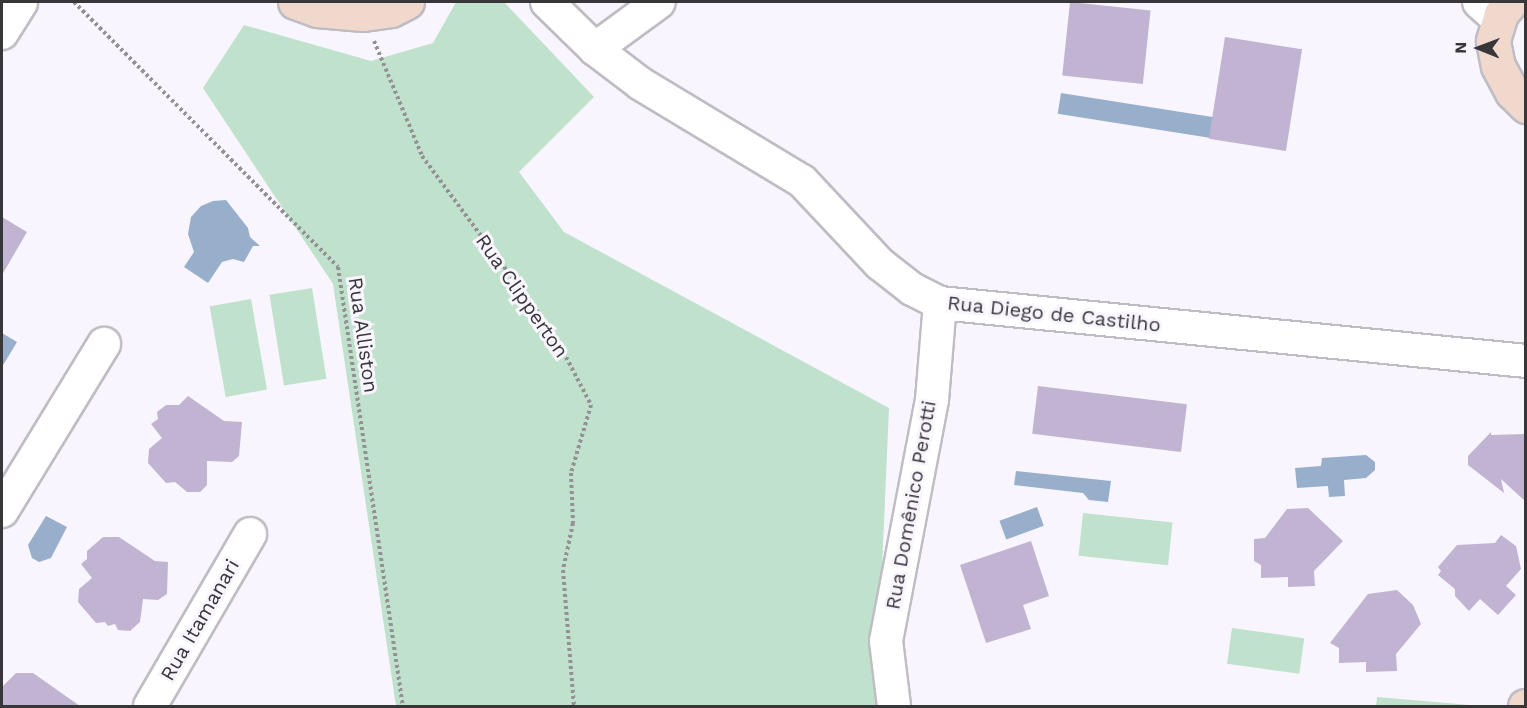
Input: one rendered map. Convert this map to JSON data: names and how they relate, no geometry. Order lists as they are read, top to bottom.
{
  "streets": {
    "street": ["Rua Diego de Castilho", "Rua Domênico Perotti", "Rua Itamanari"],
    "path": ["Rua Clipperton", "Rua Alliston"]
  },
  "crossings": [
    ["Rua Diego de Castilho", "Rua Domênico Perotti"]
  ],
  "north": "left"
}
